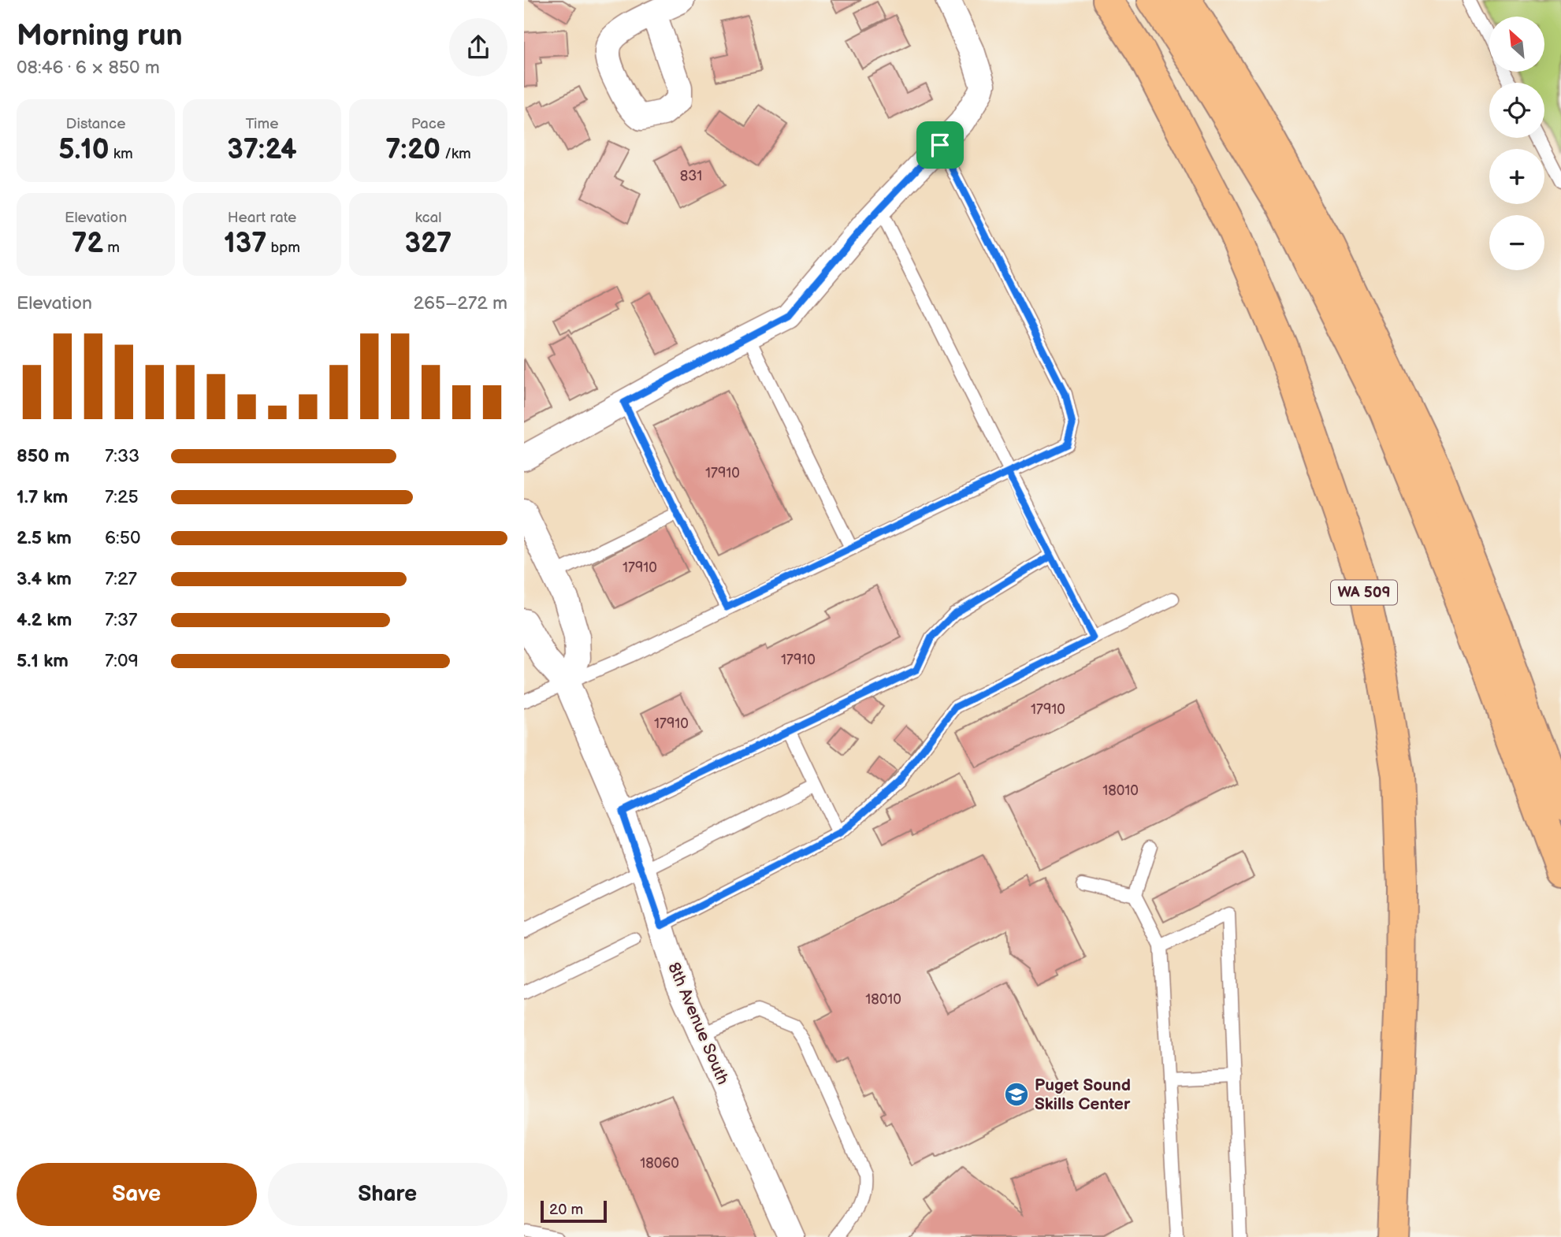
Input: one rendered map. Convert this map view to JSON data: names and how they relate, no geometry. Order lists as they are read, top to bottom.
{
  "streets": {
    "highway": ["WA 509"],
    "street": ["8th Avenue South"]
  },
  "places": {
    "school or university": ["Puget Sound Skills Center"]
  },
  "house_numbers": [
    "831",
    "17910",
    "17910",
    "17910",
    "17910",
    "17910",
    "18010",
    "18010",
    "18060"
  ],
  "scale_bar": "20 m",
  "north": "top left",
  "page": {
    "heading": ["Morning run", "08:46 · 6 × 850 m"],
    "map_buttons": ["+", "−"],
    "stats": [
      ["Distance", "5.10 km"],
      ["Time", "37:24"],
      ["Pace", "7:20 /km"],
      ["Elevation", "72 m"],
      ["Heart rate", "137 bpm"],
      ["kcal", "327"]
    ],
    "chart": ["Elevation", "265–272 m"],
    "list": [
      {
        "name": "850 m",
        "note": "7:33"
      },
      {
        "name": "1.7 km",
        "note": "7:25"
      },
      {
        "name": "2.5 km",
        "note": "6:50"
      },
      {
        "name": "3.4 km",
        "note": "7:27"
      },
      {
        "name": "4.2 km",
        "note": "7:37"
      },
      {
        "name": "5.1 km",
        "note": "7:09"
      }
    ],
    "buttons": ["Save", "Share"],
    "scale": "20 m"
  }
}
